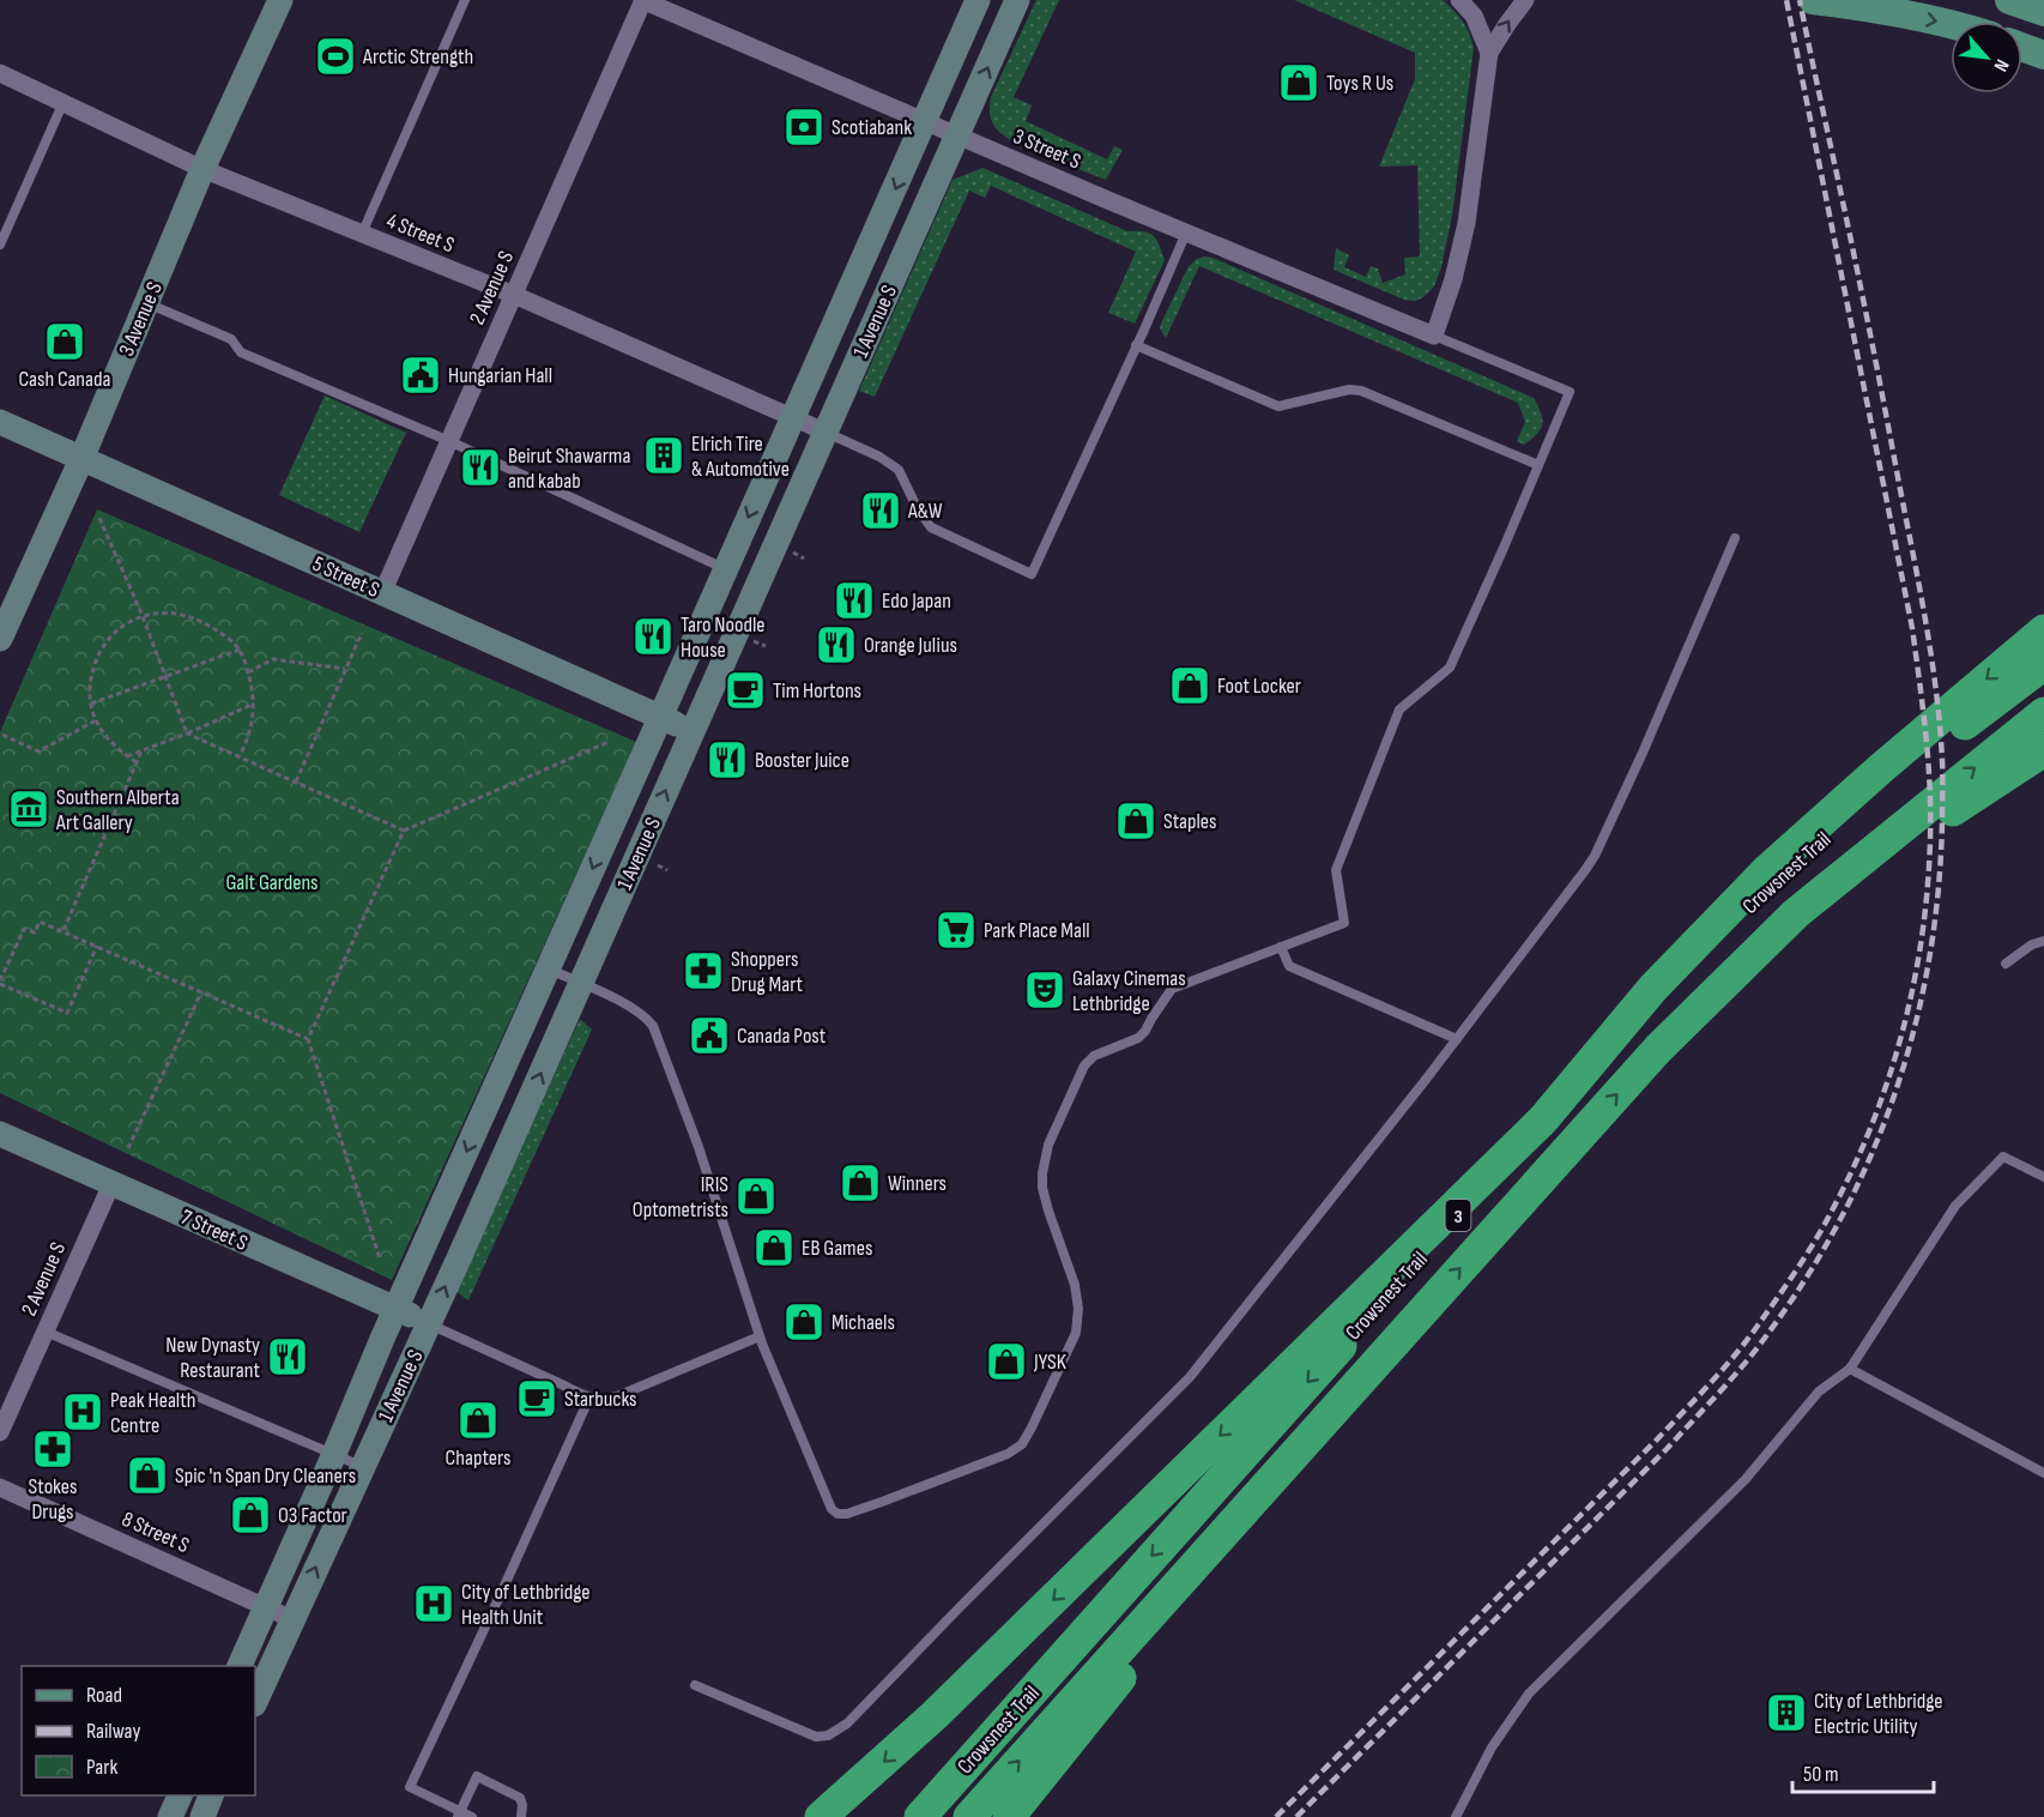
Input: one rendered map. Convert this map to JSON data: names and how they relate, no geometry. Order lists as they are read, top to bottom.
{
  "streets": {
    "highway": ["Crowsnest Trail", "3"],
    "street": [
      "3 Street S",
      "4 Street S",
      "2 Avenue S",
      "3 Avenue S",
      "1 Avenue S",
      "5 Street S",
      "7 Street S",
      "8 Street S"
    ]
  },
  "crossings": [
    ["3 Street S", "2 Avenue S"],
    ["3 Street S", "1 Avenue S"],
    ["4 Street S", "2 Avenue S"],
    ["4 Street S", "3 Avenue S"],
    ["4 Street S", "1 Avenue S"],
    ["2 Avenue S", "5 Street S"],
    ["2 Avenue S", "7 Street S"],
    ["3 Avenue S", "5 Street S"],
    ["1 Avenue S", "5 Street S"],
    ["1 Avenue S", "7 Street S"],
    ["1 Avenue S", "8 Street S"]
  ],
  "parks": ["Galt Gardens"],
  "places": {
    "sports": ["Arctic Strength"],
    "shop": [
      "Toys R Us",
      "Cash Canada",
      "Foot Locker",
      "Staples",
      "Winners",
      "IRIS Optometrists",
      "EB Games",
      "Michaels",
      "JYSK",
      "Chapters",
      "Spic 'n Span Dry Cleaners",
      "O3 Factor"
    ],
    "bank": ["Scotiabank"],
    "public building": ["Hungarian Hall", "Canada Post"],
    "building": ["Elrich Tire & Automotive", "City of Lethbridge Electric Utility"],
    "restaurant": [
      "Beirut Shawarma and kabab",
      "A&W",
      "Edo Japan",
      "Taro Noodle House",
      "Orange Julius",
      "Booster Juice",
      "New Dynasty Restaurant"
    ],
    "cafe": ["Tim Hortons", "Starbucks"],
    "museum": ["Southern Alberta Art Gallery"],
    "supermarket": ["Park Place Mall"],
    "pharmacy": ["Shoppers Drug Mart", "Stokes Drugs"],
    "theatre": ["Galaxy Cinemas Lethbridge"],
    "hospital": ["Peak Health Centre", "City of Lethbridge Health Unit"]
  },
  "legend": ["Road", "Railway", "Park"],
  "scale_bar": "50 m",
  "north": "bottom right"
}
